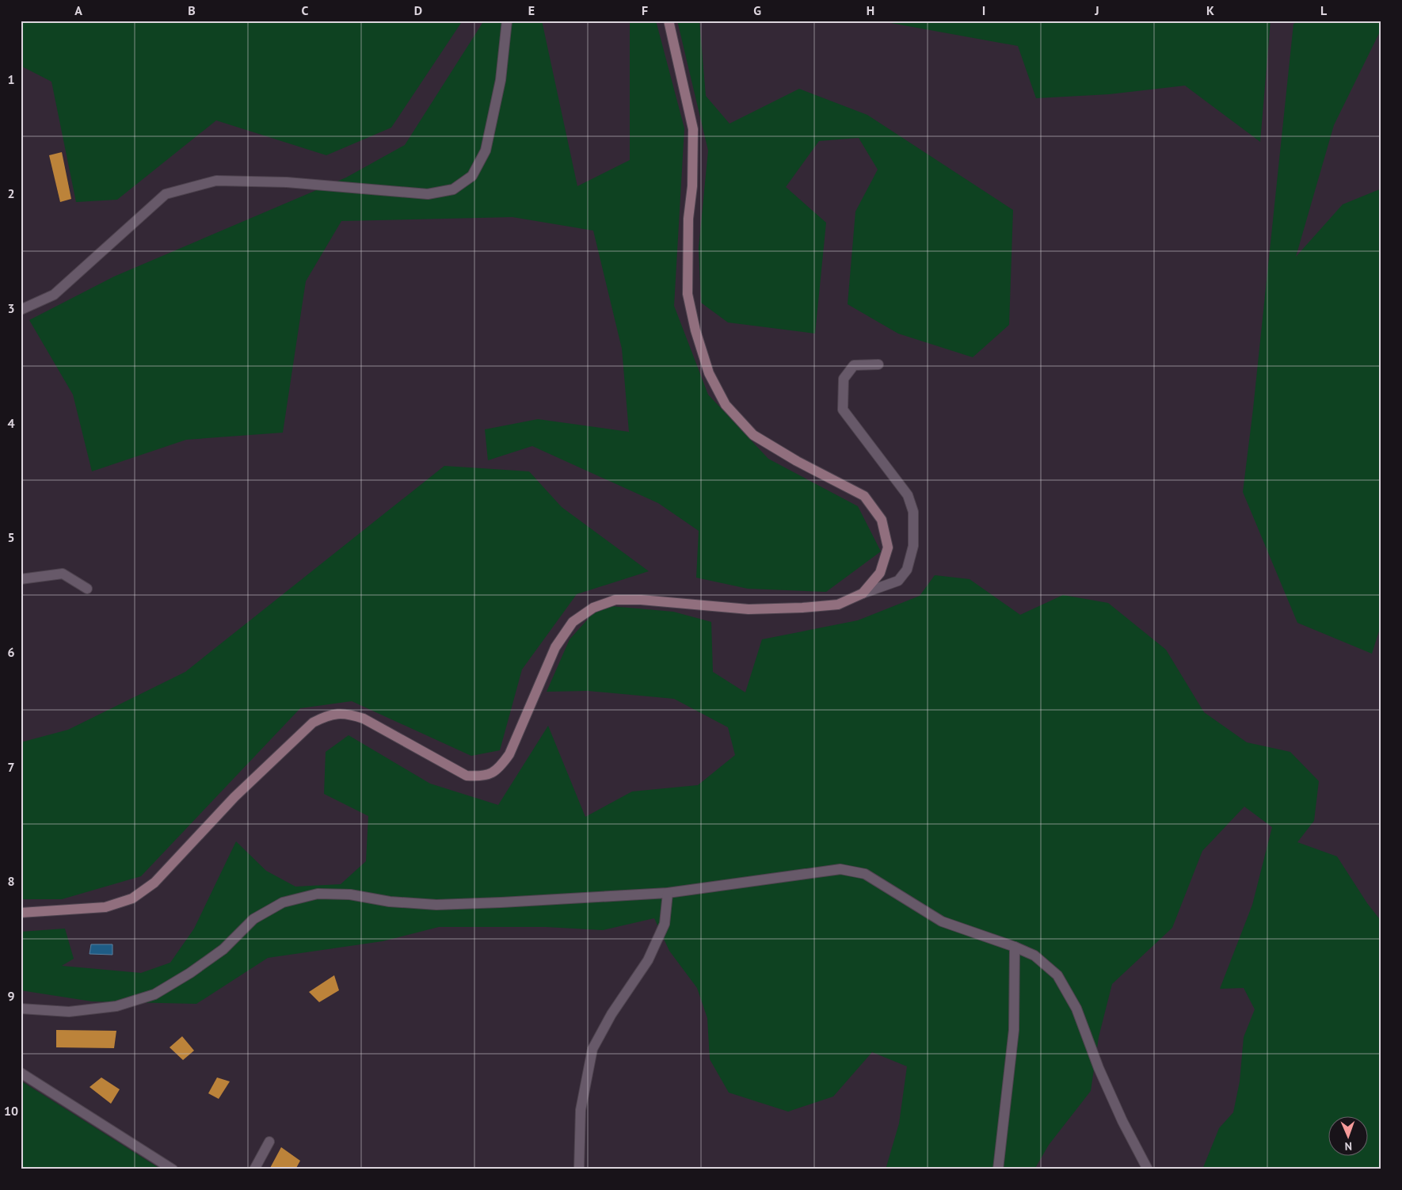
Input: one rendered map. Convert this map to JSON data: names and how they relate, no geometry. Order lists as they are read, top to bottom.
{
  "north": "bottom",
  "grid": {
    "columns": [
      "A",
      "B",
      "C",
      "D",
      "E",
      "F",
      "G",
      "H",
      "I",
      "J",
      "K",
      "L"
    ],
    "rows": [
      "1",
      "2",
      "3",
      "4",
      "5",
      "6",
      "7",
      "8",
      "9",
      "10"
    ]
  }
}
